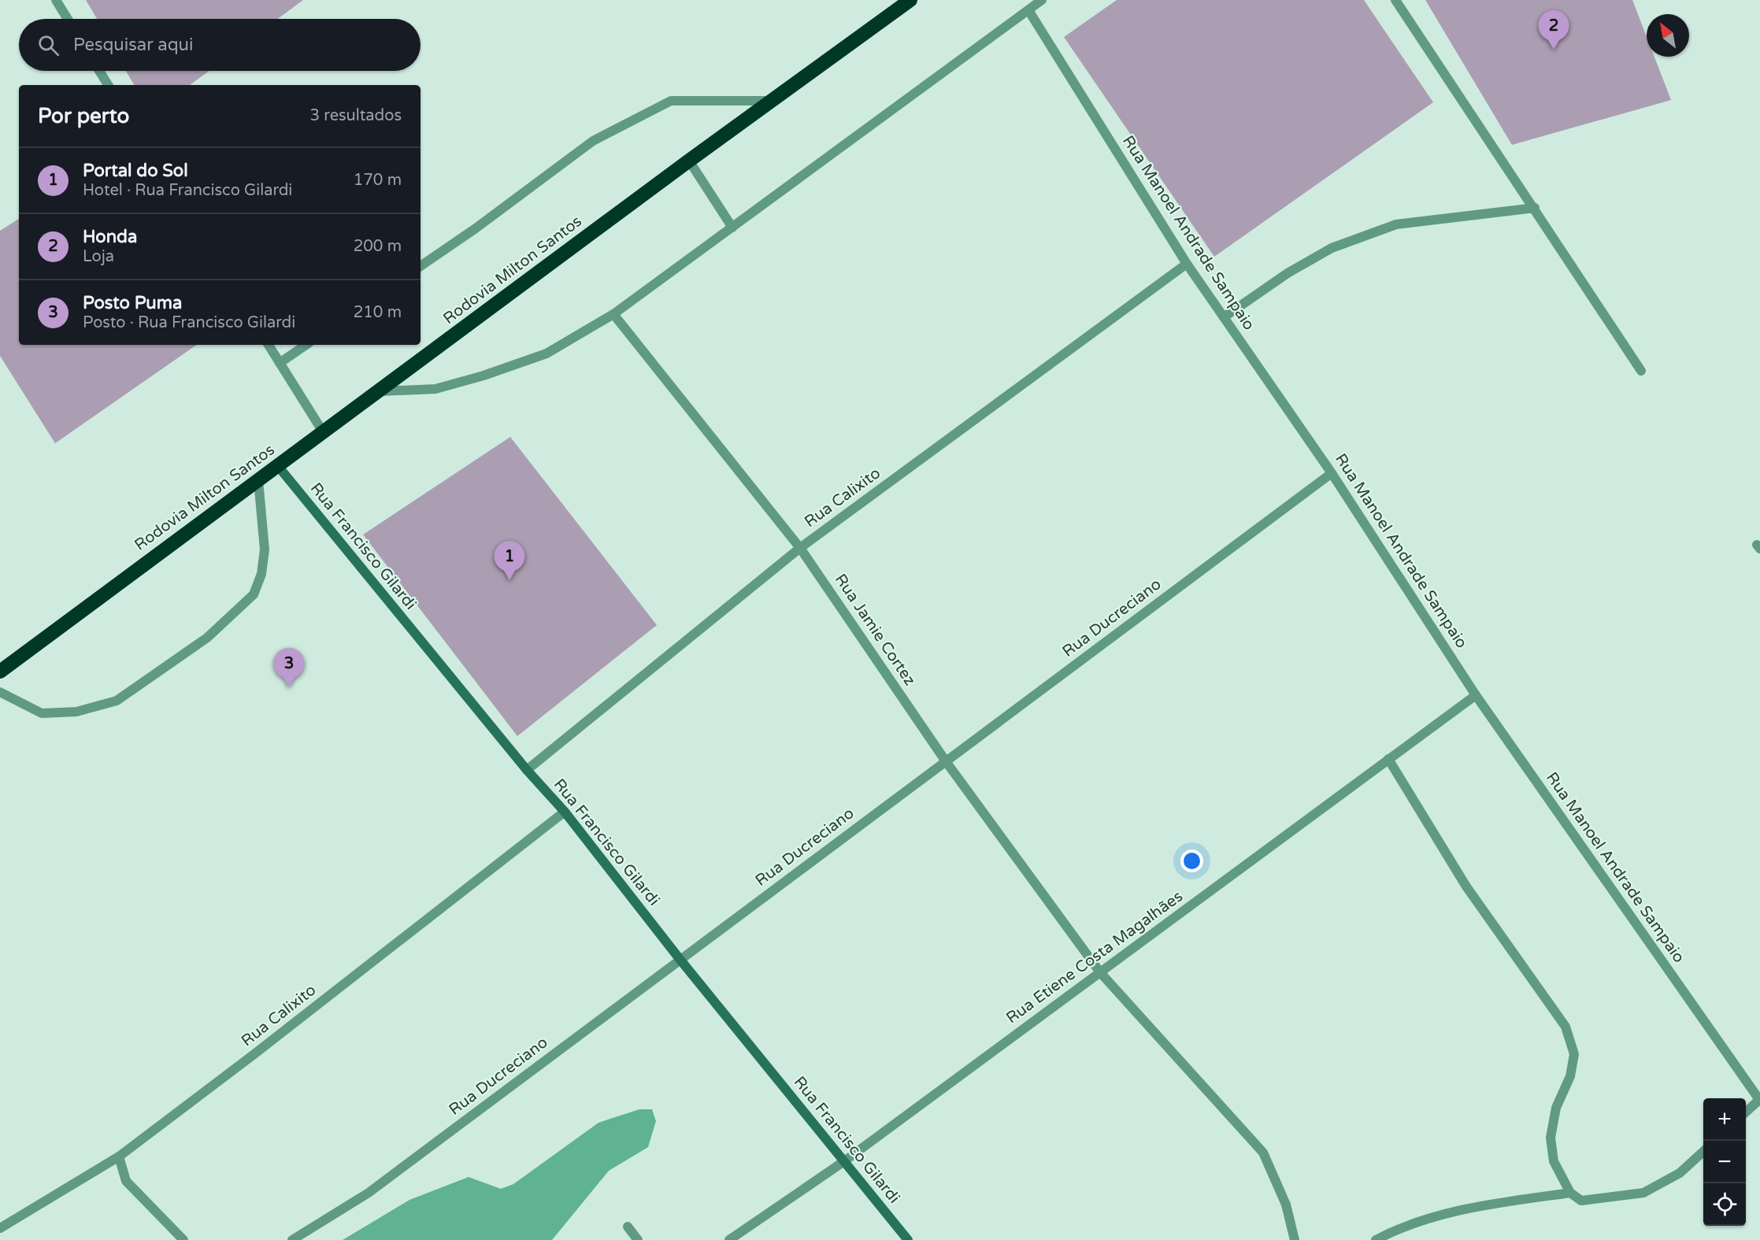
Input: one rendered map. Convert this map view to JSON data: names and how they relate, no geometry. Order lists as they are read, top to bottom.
{
  "streets": {
    "highway": ["Rodovia Milton Santos"],
    "street": [
      "Rua Manoel Andrade Sampaio",
      "Rua Calixito",
      "Rua Francisco Gilardi",
      "Rua Ducreciano",
      "Rua Jamie Cortez",
      "Rua Etiene Costa Magalhães"
    ]
  },
  "crossings": [
    ["Rua Manoel Andrade Sampaio", "Rua Calixito"],
    ["Rua Manoel Andrade Sampaio", "Rua Ducreciano"],
    ["Rua Manoel Andrade Sampaio", "Rua Etiene Costa Magalhães"],
    ["Rodovia Milton Santos", "Rua Francisco Gilardi"],
    ["Rua Calixito", "Rua Francisco Gilardi"],
    ["Rua Calixito", "Rua Jamie Cortez"],
    ["Rua Francisco Gilardi", "Rua Ducreciano"],
    ["Rua Francisco Gilardi", "Rua Etiene Costa Magalhães"],
    ["Rua Ducreciano", "Rua Jamie Cortez"],
    ["Rua Jamie Cortez", "Rua Etiene Costa Magalhães"]
  ],
  "north": "top left",
  "page": {
    "pins": ["2", "1", "3"],
    "search": "Pesquisar aqui",
    "heading": ["Por perto", "3 resultados"],
    "list": [
      {
        "mark": "1",
        "name": "Portal do Sol",
        "note": "Hotel · Rua Francisco Gilardi",
        "value": "170 m"
      },
      {
        "mark": "2",
        "name": "Honda",
        "note": "Loja",
        "value": "200 m"
      },
      {
        "mark": "3",
        "name": "Posto Puma",
        "note": "Posto · Rua Francisco Gilardi",
        "value": "210 m"
      }
    ],
    "map_buttons": ["+", "−"]
  }
}
